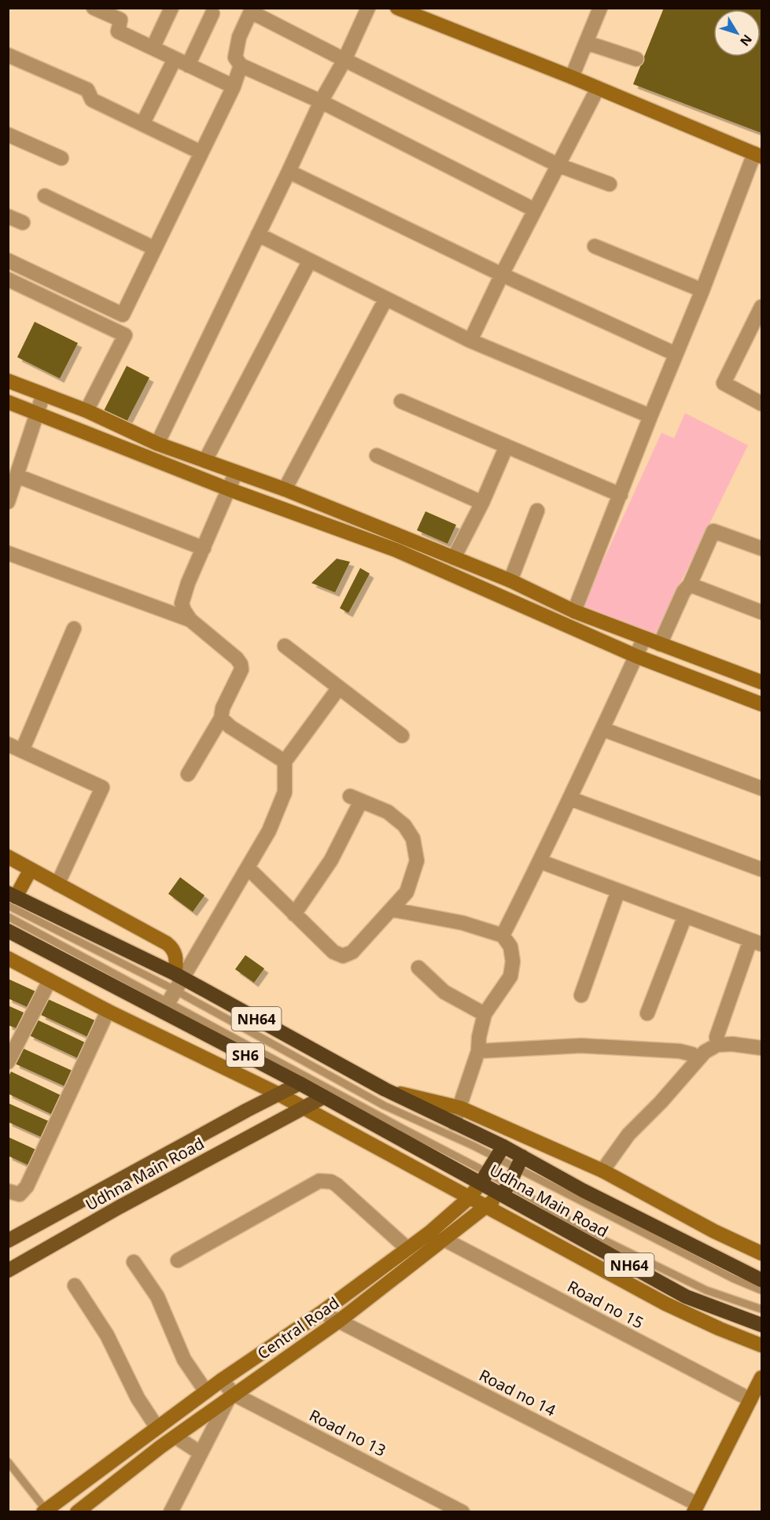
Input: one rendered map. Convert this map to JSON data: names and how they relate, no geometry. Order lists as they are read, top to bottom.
{
  "streets": {
    "highway": [
      "NH64",
      "SH6",
      "Udhna Main Road",
      "Central Road"
    ],
    "street": ["Road no 15", "Road no 14", "Road no 13"]
  },
  "crossings": [
    ["NH64", "Udhna Main Road"],
    ["NH64", "Central Road"],
    ["Udhna Main Road", "Central Road"],
    ["Road no 15", "Central Road"],
    ["Central Road", "Road no 14"],
    ["Central Road", "Road no 13"]
  ],
  "north": "bottom right"
}
